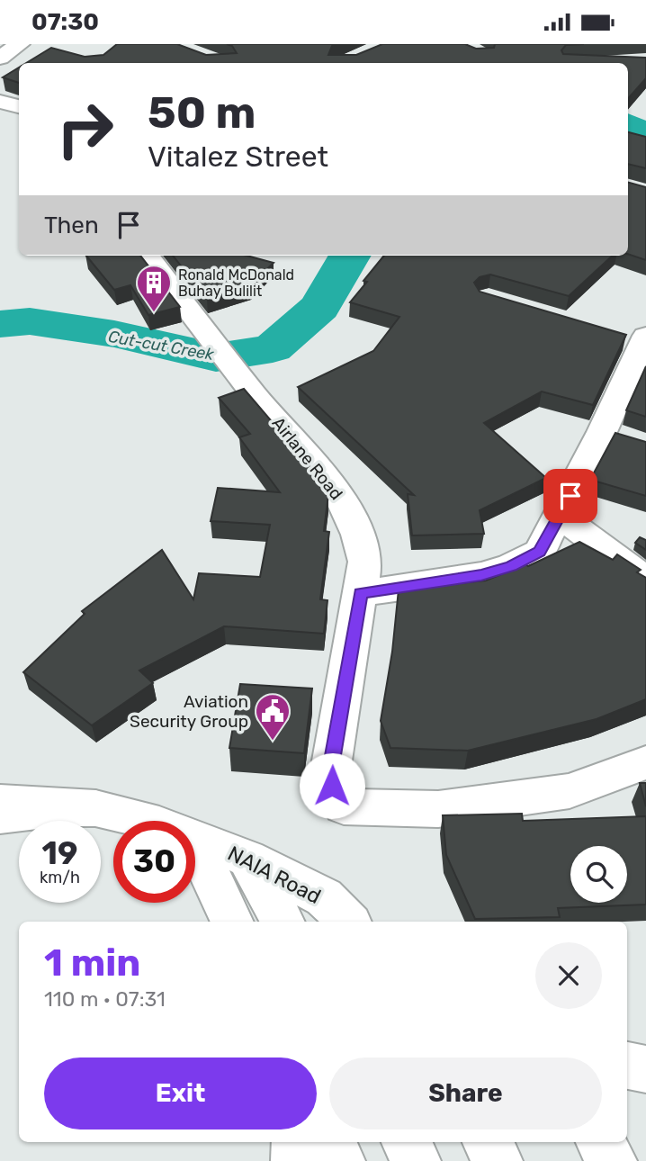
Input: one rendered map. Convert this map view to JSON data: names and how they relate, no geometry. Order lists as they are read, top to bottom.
{
  "streets": {
    "street": ["Airlane Road", "NAIA Road"]
  },
  "water": ["Cut-cut Creek"],
  "places": {
    "building": ["Ronald McDonald Buhay Bulilit"],
    "public building": ["Aviation Security Group"]
  },
  "page": {
    "status": "07:30",
    "turn": ["50 m", "Vitalez Street"],
    "then": "Then",
    "speed": "19 km/h",
    "limit": "30",
    "heading": ["1 min", "110 m · 07:31"],
    "buttons": ["Exit", "Share"]
  }
}
